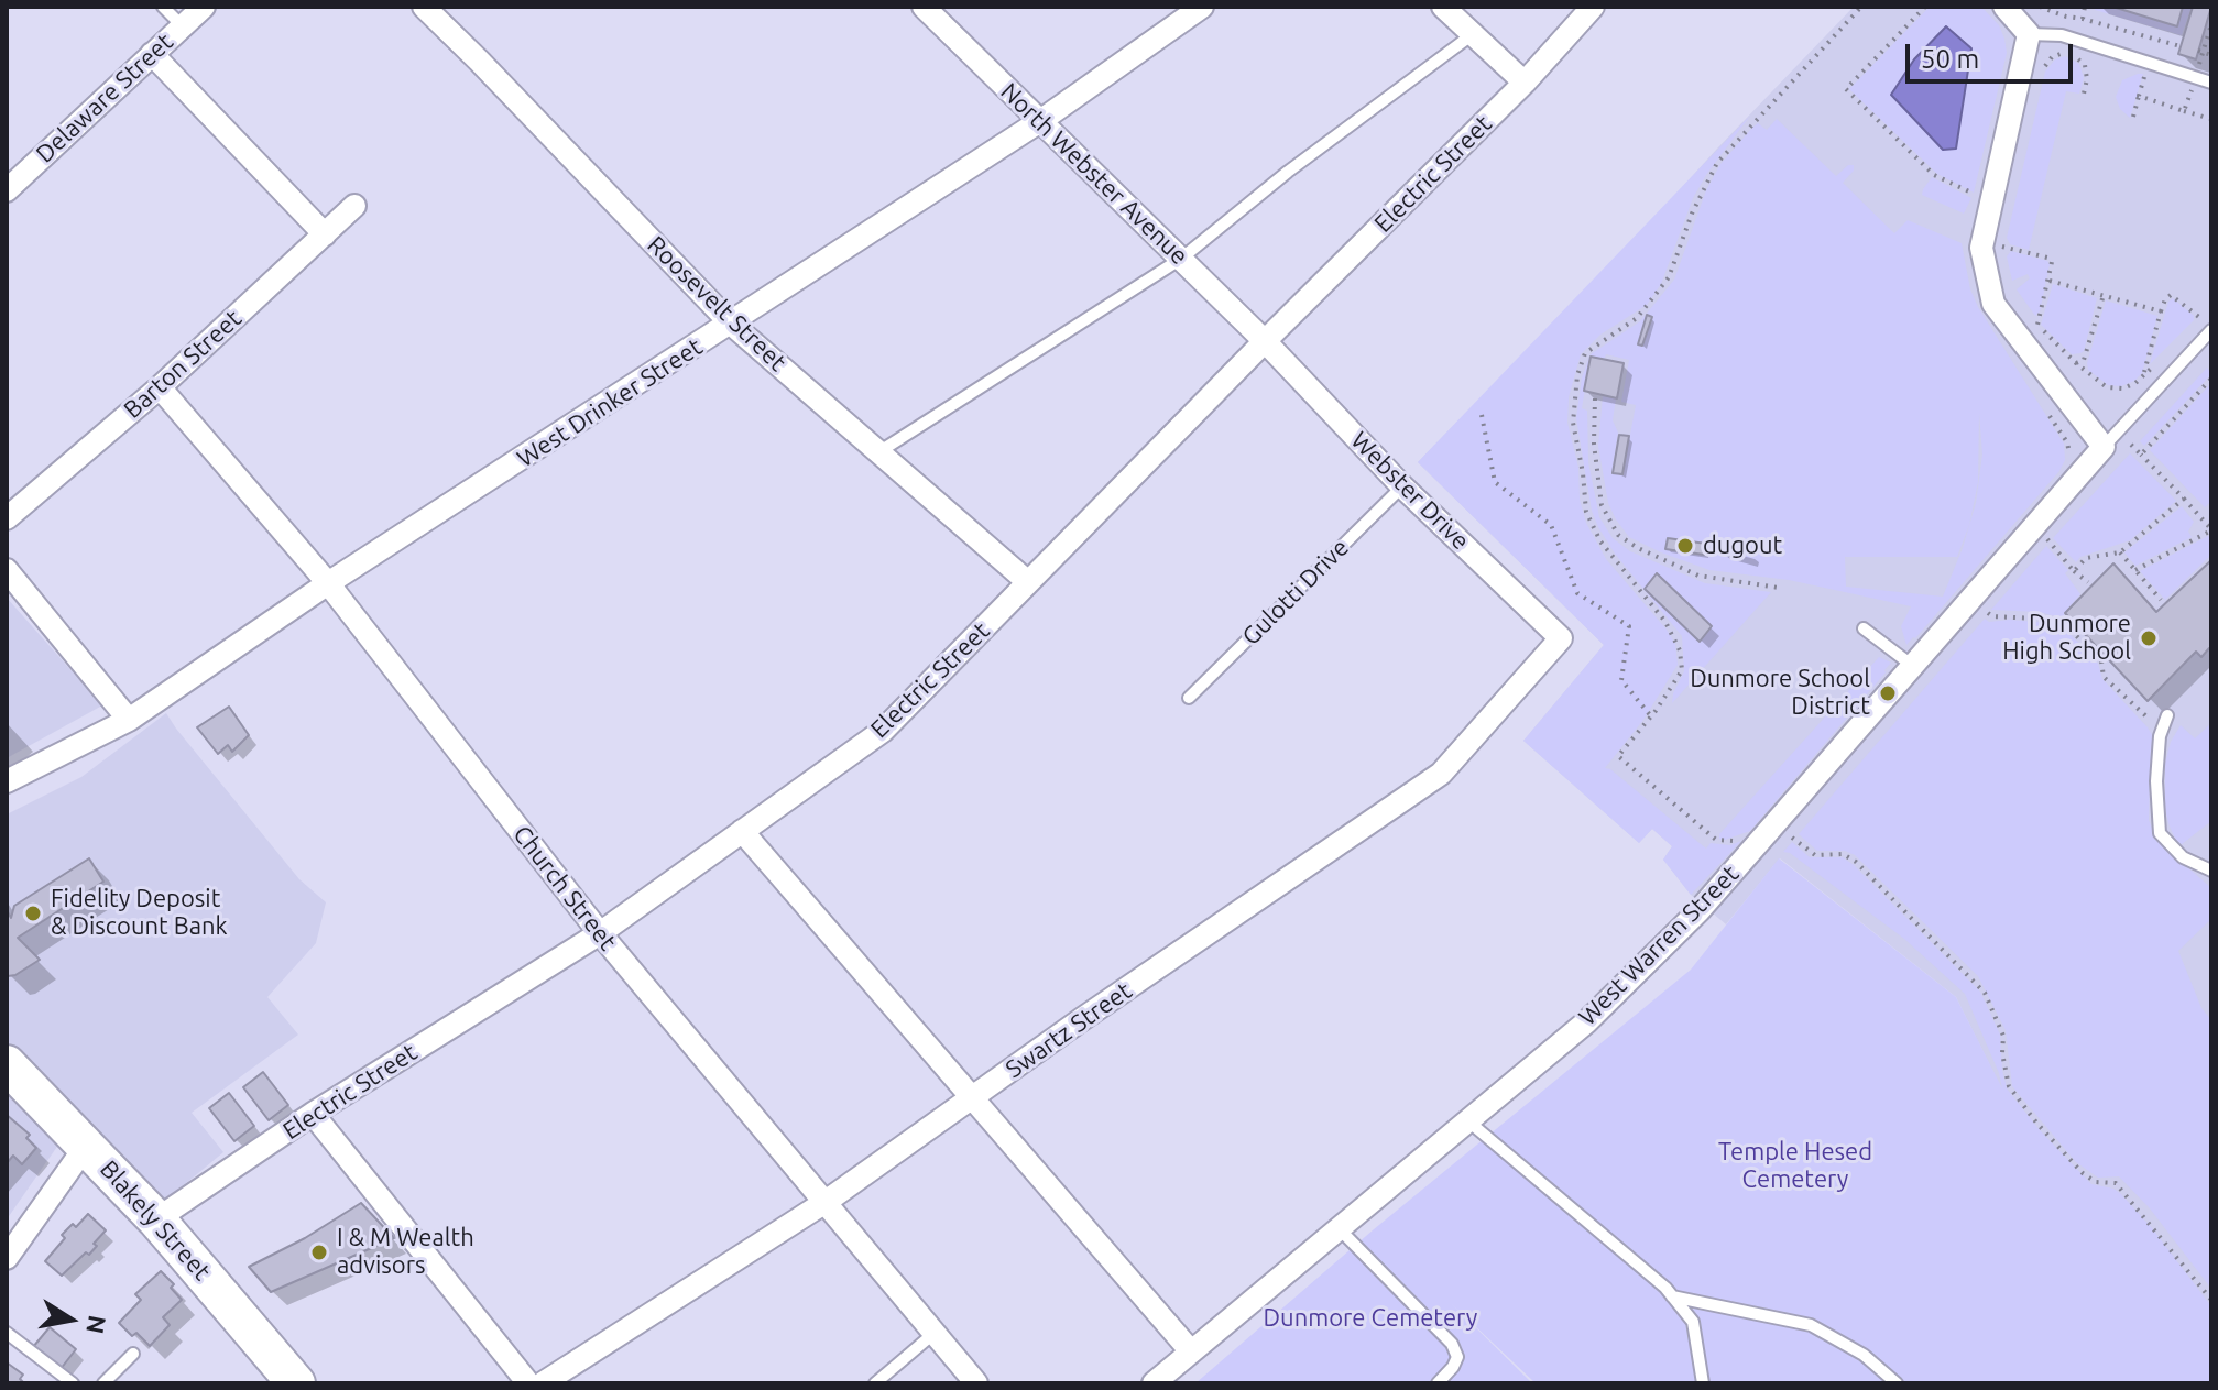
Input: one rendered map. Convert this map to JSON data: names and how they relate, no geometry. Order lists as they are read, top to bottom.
{
  "streets": {
    "main road": ["Blakely Street"],
    "street": [
      "Delaware Street",
      "North Webster Avenue",
      "Electric Street",
      "Roosevelt Street",
      "Barton Street",
      "West Drinker Street",
      "Webster Drive",
      "Church Street",
      "West Warren Street",
      "Swartz Street"
    ],
    "lane": ["Gulotti Drive"]
  },
  "crossings": [
    ["North Webster Avenue", "Electric Street"],
    ["North Webster Avenue", "West Drinker Street"],
    ["North Webster Avenue", "Webster Drive"],
    ["Electric Street", "Roosevelt Street"],
    ["Electric Street", "Webster Drive"],
    ["Electric Street", "Church Street"],
    ["Electric Street", "Blakely Street"],
    ["Roosevelt Street", "West Drinker Street"],
    ["Barton Street", "Church Street"],
    ["West Drinker Street", "Church Street"],
    ["Webster Drive", "Gulotti Drive"],
    ["Webster Drive", "Swartz Street"],
    ["Church Street", "Swartz Street"]
  ],
  "parks": ["Temple Hesed Cemetery", "Dunmore Cemetery"],
  "places": [
    "dugout",
    "Dunmore High School",
    "Dunmore School District",
    "Fidelity Deposit & Discount Bank",
    "I & M Wealth advisors"
  ],
  "scale_bar": "50 m",
  "north": "right"
}
